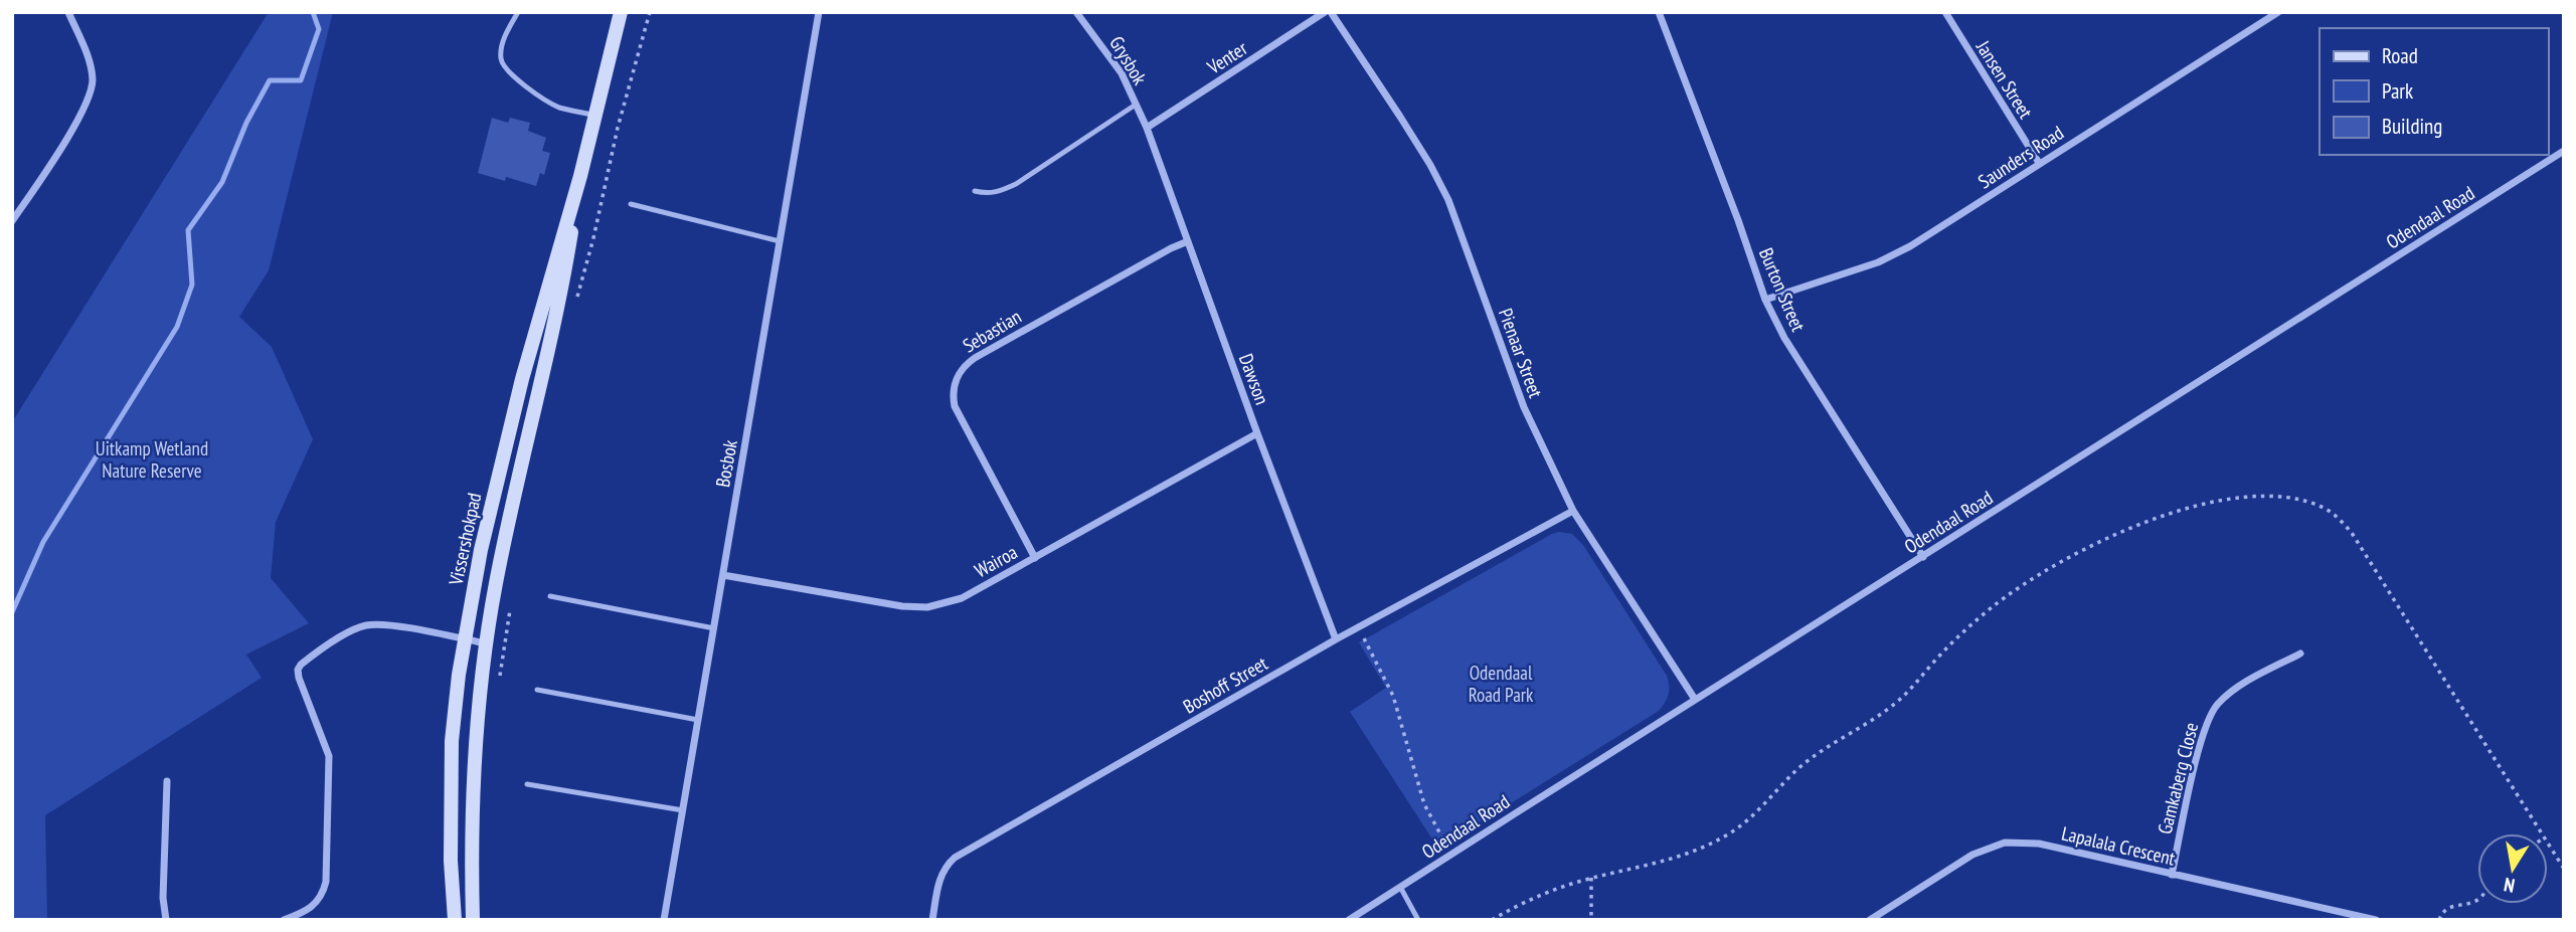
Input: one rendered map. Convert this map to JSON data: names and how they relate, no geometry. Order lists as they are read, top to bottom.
{
  "streets": {
    "main road": ["Vissershokpad"],
    "street": [
      "Venter",
      "Grysbok",
      "Jansen Street",
      "Saunders Road",
      "Odendaal Road",
      "Burton Street",
      "Sebastian",
      "Pienaar Street",
      "Dawson",
      "Bosbok",
      "Wairoa",
      "Boshoff Street",
      "Gamkaberg Close",
      "Lapalala Crescent"
    ]
  },
  "crossings": [
    ["Venter", "Grysbok"],
    ["Venter", "Dawson"],
    ["Grysbok", "Dawson"],
    ["Jansen Street", "Saunders Road"],
    ["Saunders Road", "Burton Street"],
    ["Odendaal Road", "Burton Street"],
    ["Odendaal Road", "Pienaar Street"],
    ["Sebastian", "Dawson"],
    ["Sebastian", "Wairoa"],
    ["Pienaar Street", "Boshoff Street"],
    ["Dawson", "Wairoa"],
    ["Dawson", "Boshoff Street"],
    ["Bosbok", "Wairoa"],
    ["Gamkaberg Close", "Lapalala Crescent"]
  ],
  "parks": ["Uitkamp Wetland Nature Reserve", "Odendaal Road Park"],
  "legend": ["Road", "Park", "Building"],
  "north": "bottom"
}
